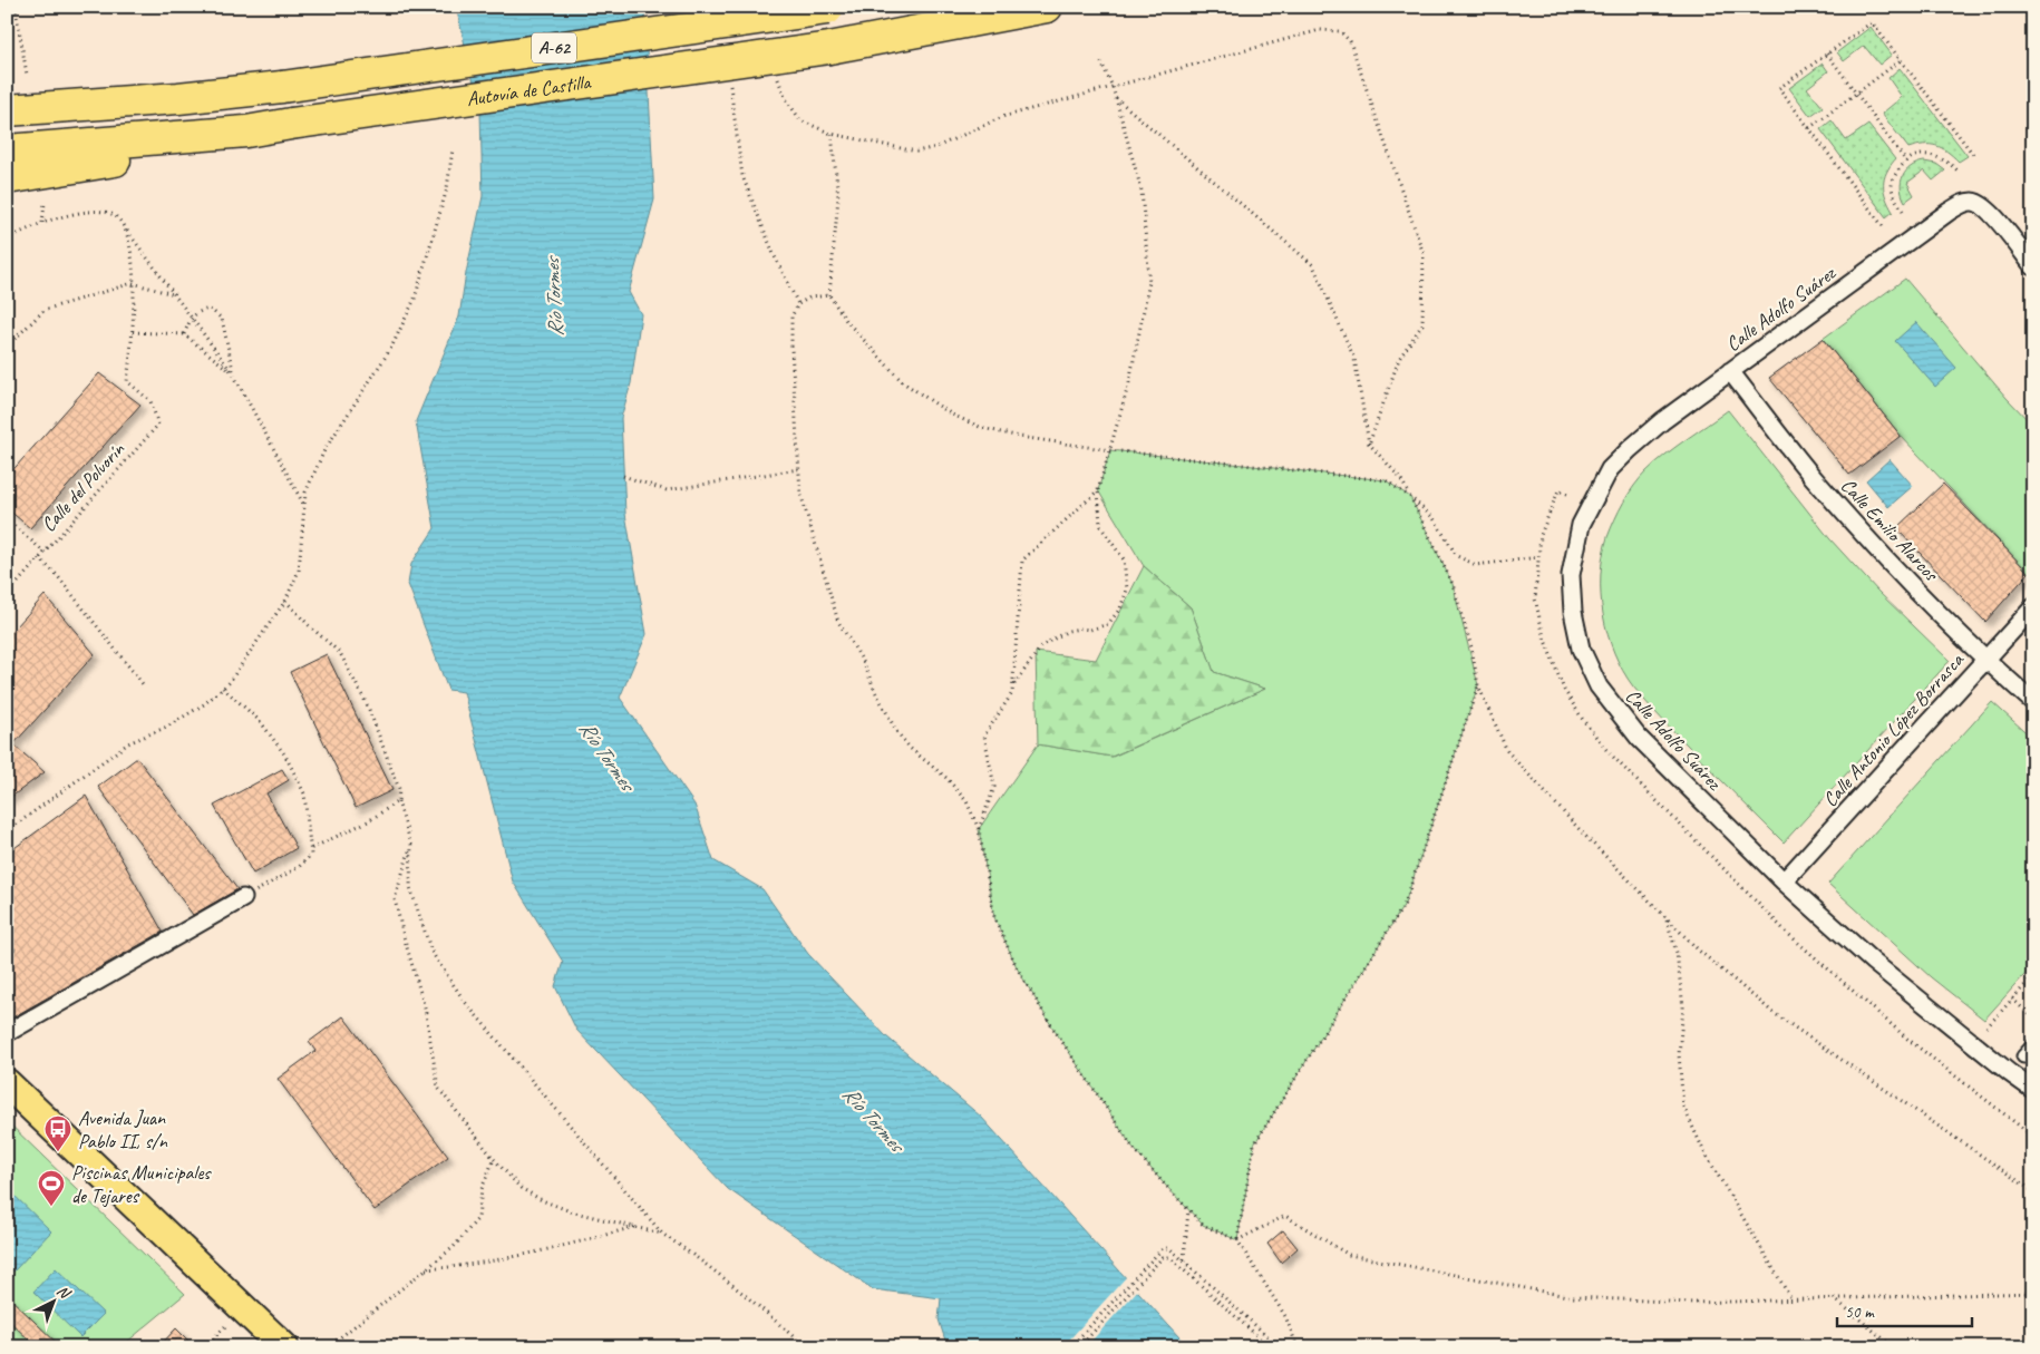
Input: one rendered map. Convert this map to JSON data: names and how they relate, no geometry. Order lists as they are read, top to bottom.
{
  "streets": {
    "highway": ["A-62", "Autovía de Castilla"],
    "street": ["Calle Adolfo Suárez", "Calle Emilio Alarcos", "Calle Antonio López Borrasca"],
    "path": ["Calle del Polvorín"]
  },
  "crossings": [
    ["Calle Adolfo Suárez", "Calle Emilio Alarcos"],
    ["Calle Adolfo Suárez", "Calle Antonio López Borrasca"],
    ["Calle Emilio Alarcos", "Calle Antonio López Borrasca"]
  ],
  "water": ["Río Tormes"],
  "places": {
    "bus stop": ["Avenida Juan Pablo II, s/n"],
    "sports": ["Piscinas Municipales de Tejares"]
  },
  "scale_bar": "50 m",
  "north": "top right"
}
